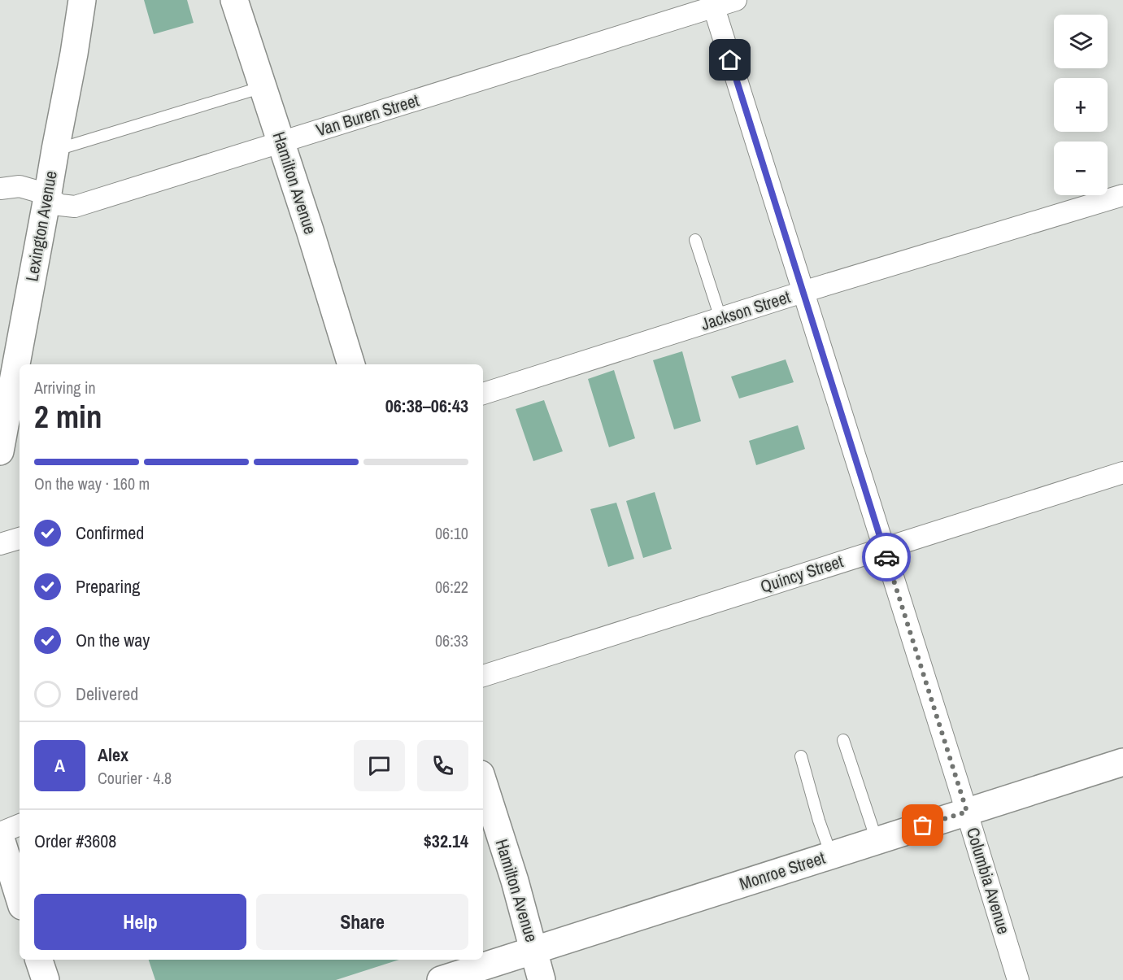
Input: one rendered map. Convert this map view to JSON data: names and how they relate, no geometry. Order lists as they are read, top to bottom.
{
  "streets": {
    "main road": ["Hamilton Avenue", "Lexington Avenue", "Monroe Street"],
    "street": [
      "Van Buren Street",
      "Jackson Street",
      "Quincy Street",
      "Columbia Avenue"
    ]
  },
  "crossings": [
    ["Van Buren Street", "Hamilton Avenue"],
    ["Van Buren Street", "Lexington Avenue"],
    ["Van Buren Street", "Columbia Avenue"],
    ["Hamilton Avenue", "Monroe Street"],
    ["Jackson Street", "Columbia Avenue"],
    ["Quincy Street", "Columbia Avenue"],
    ["Monroe Street", "Columbia Avenue"]
  ],
  "page": {
    "map_buttons": ["+", "−"],
    "heading": ["2 min", "Arriving in", "06:38–06:43"],
    "panel": [
      "Alex",
      "Courier · 4.8",
      "Order #3608",
      "$32.14"
    ],
    "bar": "On the way · 160 m",
    "list": [
      ["Confirmed", "06:10"],
      ["Preparing", "06:22"],
      ["On the way", "06:33"],
      "Delivered"
    ],
    "round": "A",
    "buttons": ["Help", "Share"]
  }
}
